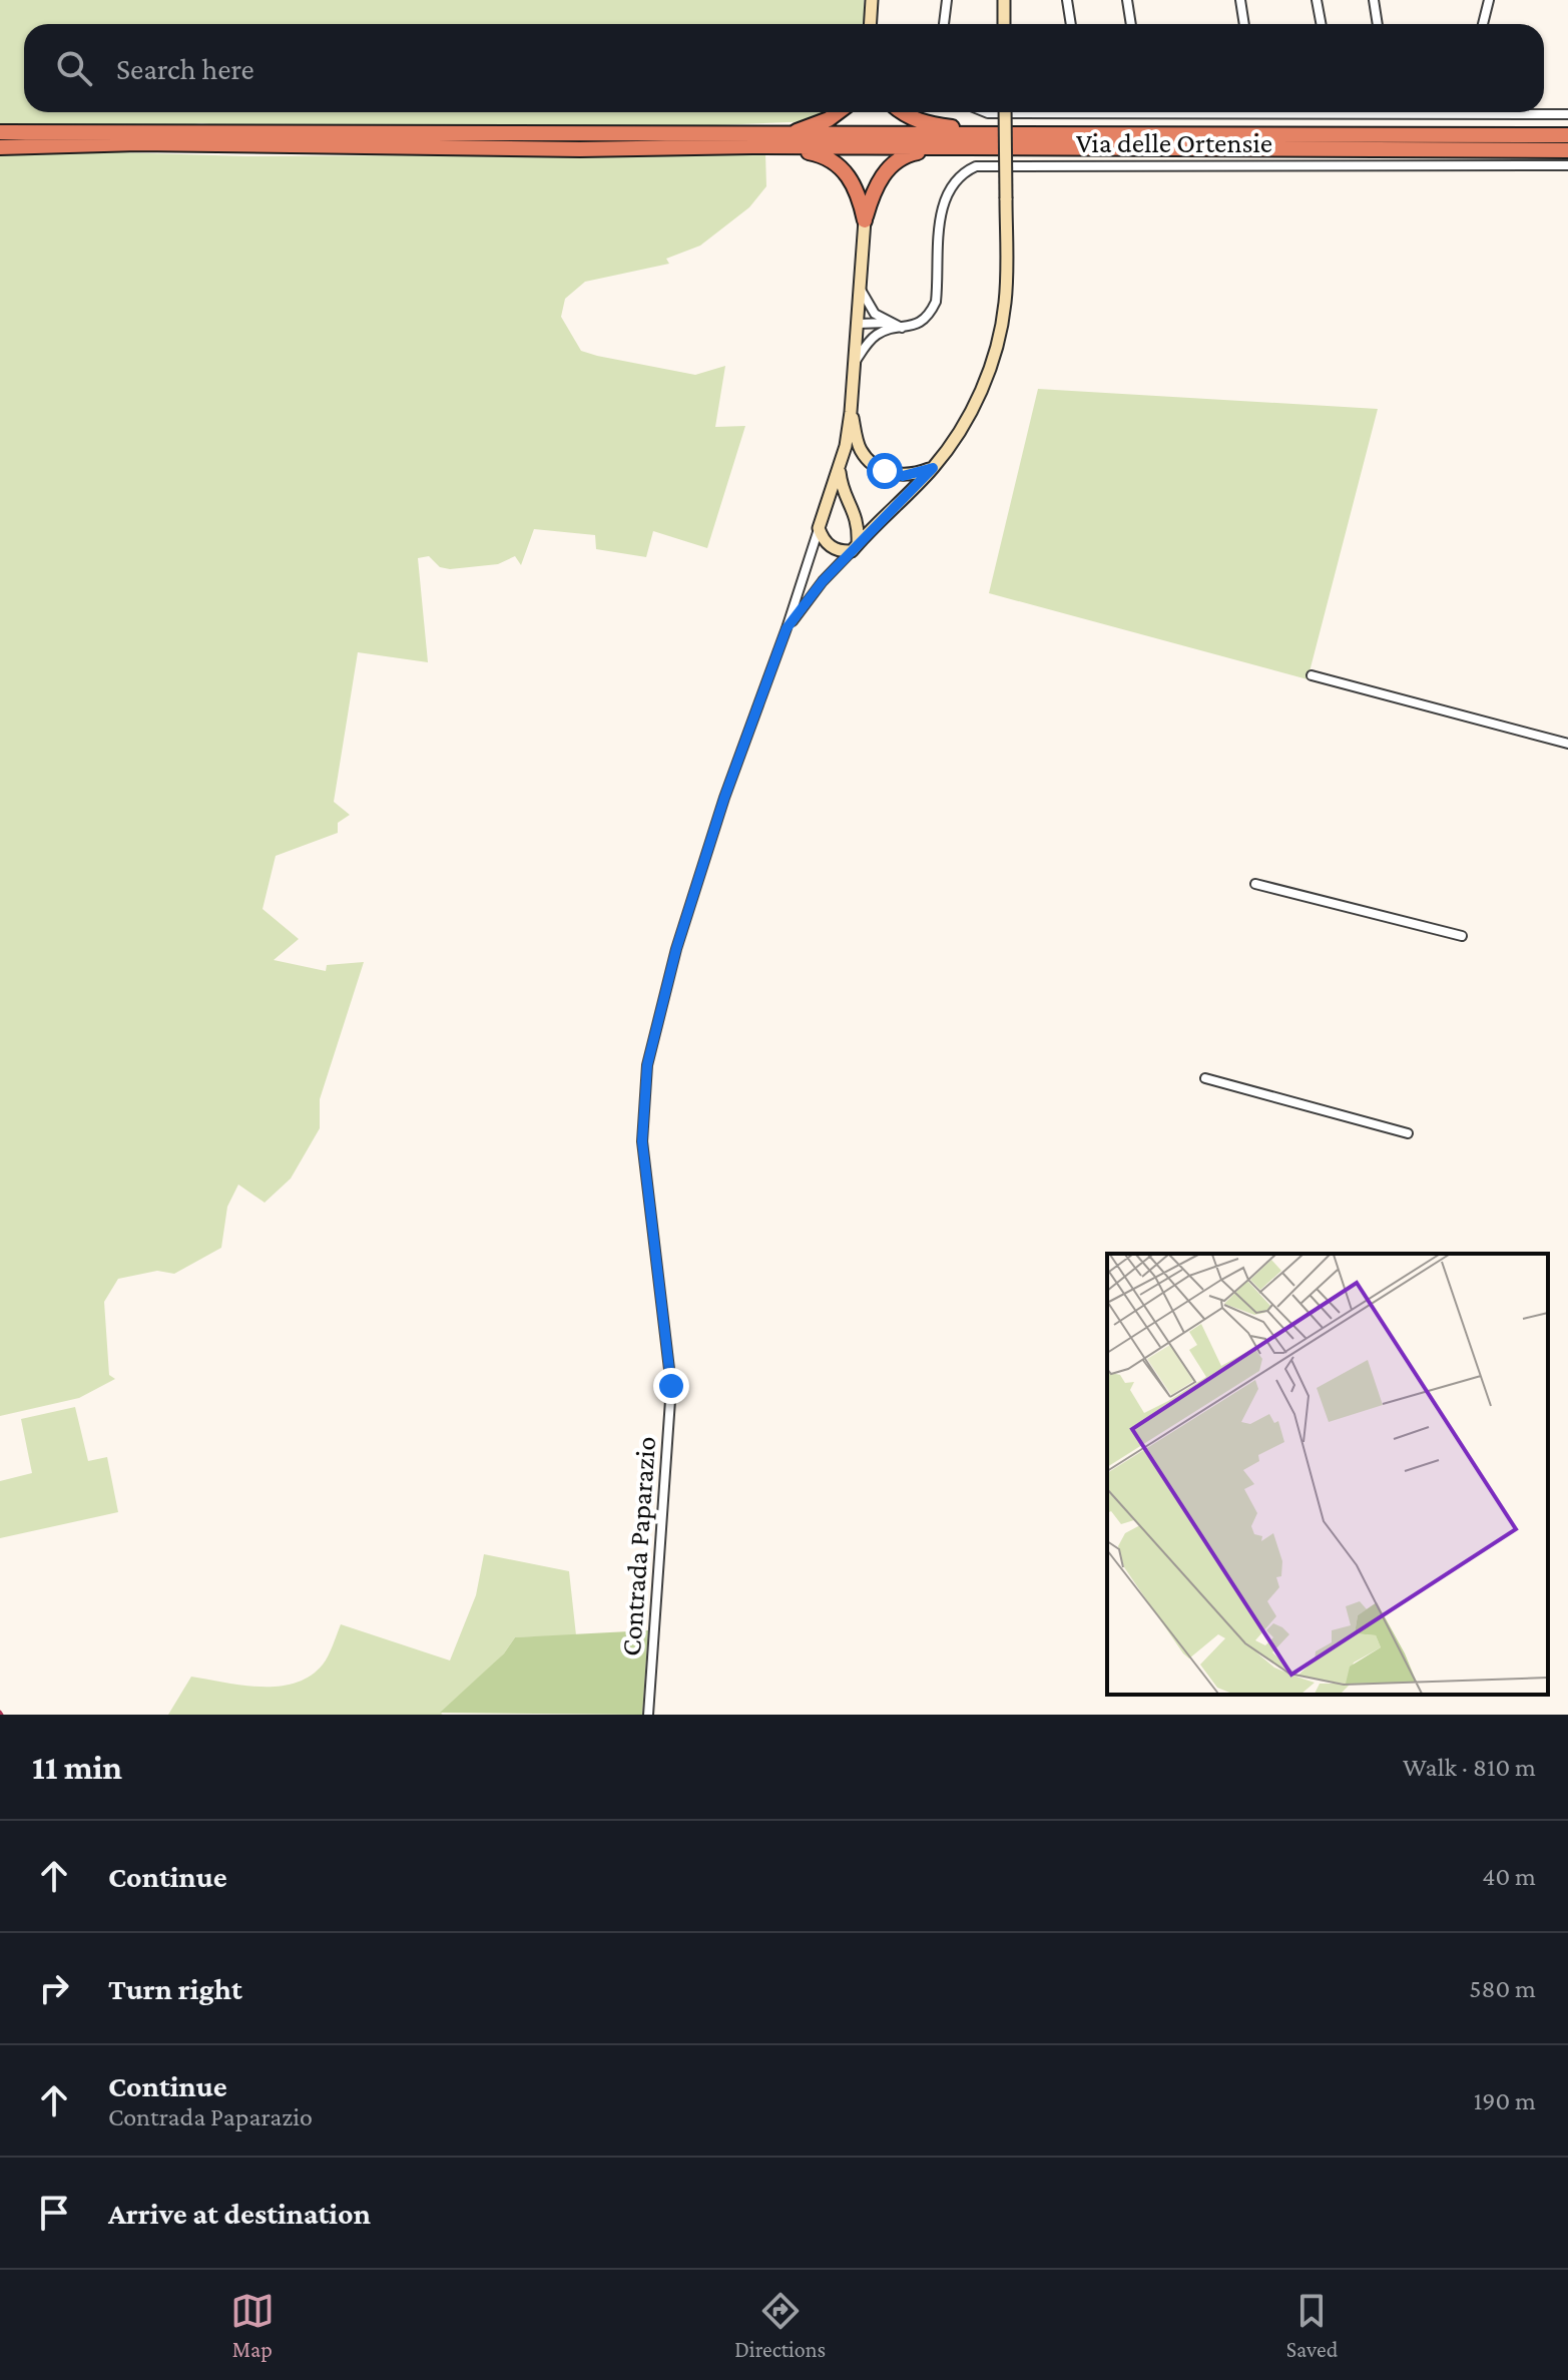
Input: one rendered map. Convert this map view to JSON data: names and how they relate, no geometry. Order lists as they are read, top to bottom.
{
  "streets": {
    "street": ["Via delle Ortensie", "Contrada Paparazio"]
  },
  "page": {
    "search": "Search here",
    "heading": ["11 min", "Walk · 810 m"],
    "list": [
      ["Continue", "40 m"],
      ["Turn right", "580 m"],
      ["Continue", "Contrada Paparazio", "190 m"],
      "Arrive at destination"
    ],
    "nav": ["Map", "Directions", "Saved"]
  }
}
